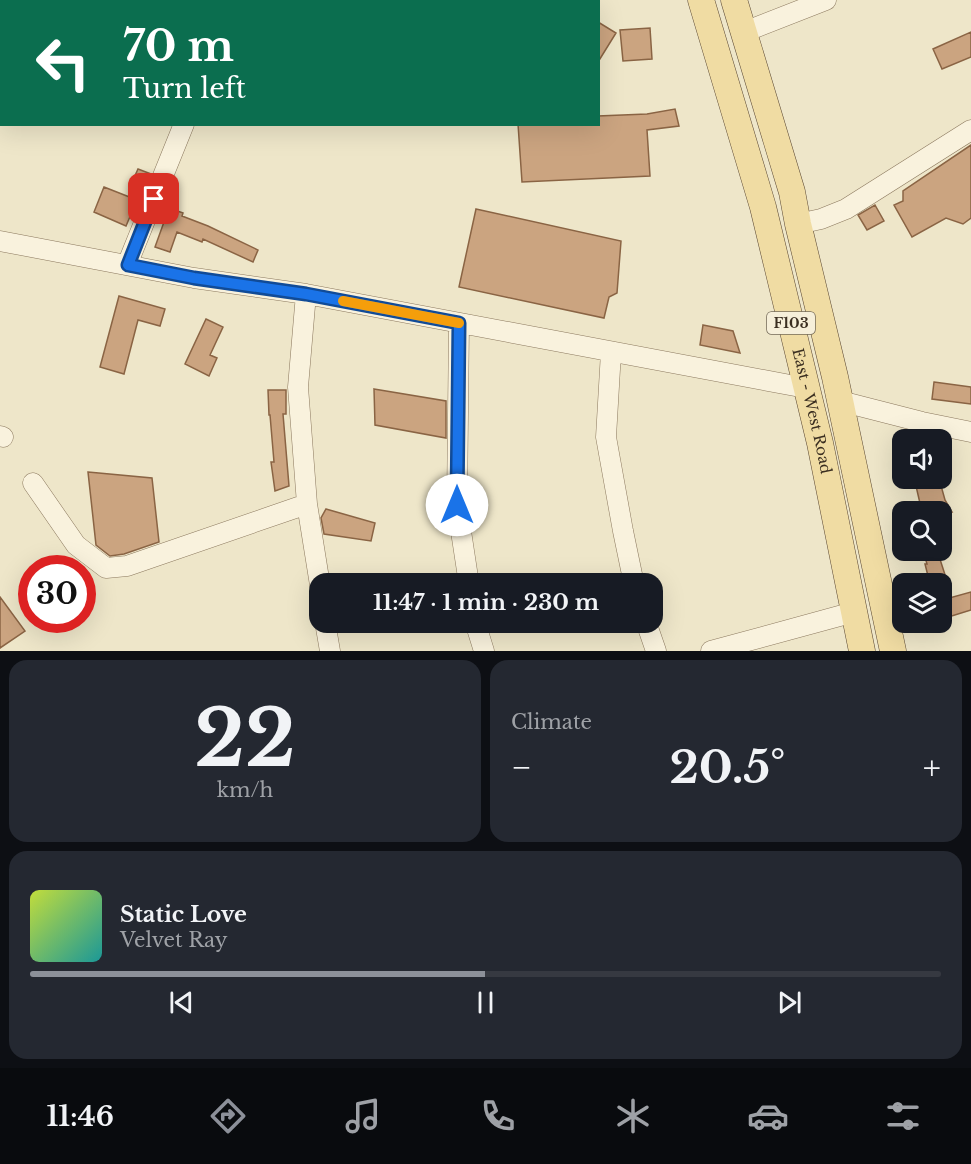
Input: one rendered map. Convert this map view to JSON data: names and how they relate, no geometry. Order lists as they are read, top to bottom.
{
  "streets": {
    "main road": ["F103", "East - West Road"]
  },
  "page": {
    "turn": ["70 m", "Turn left"],
    "limit": "30",
    "trip": "11:47 · 1 min · 230 m",
    "tile": [
      ["22", "km/h"],
      "Climate"
    ],
    "heat": ["−", "20.5°", "+"],
    "song": ["Static Love", "Velvet Ray"],
    "tabs": "11:46"
  }
}
